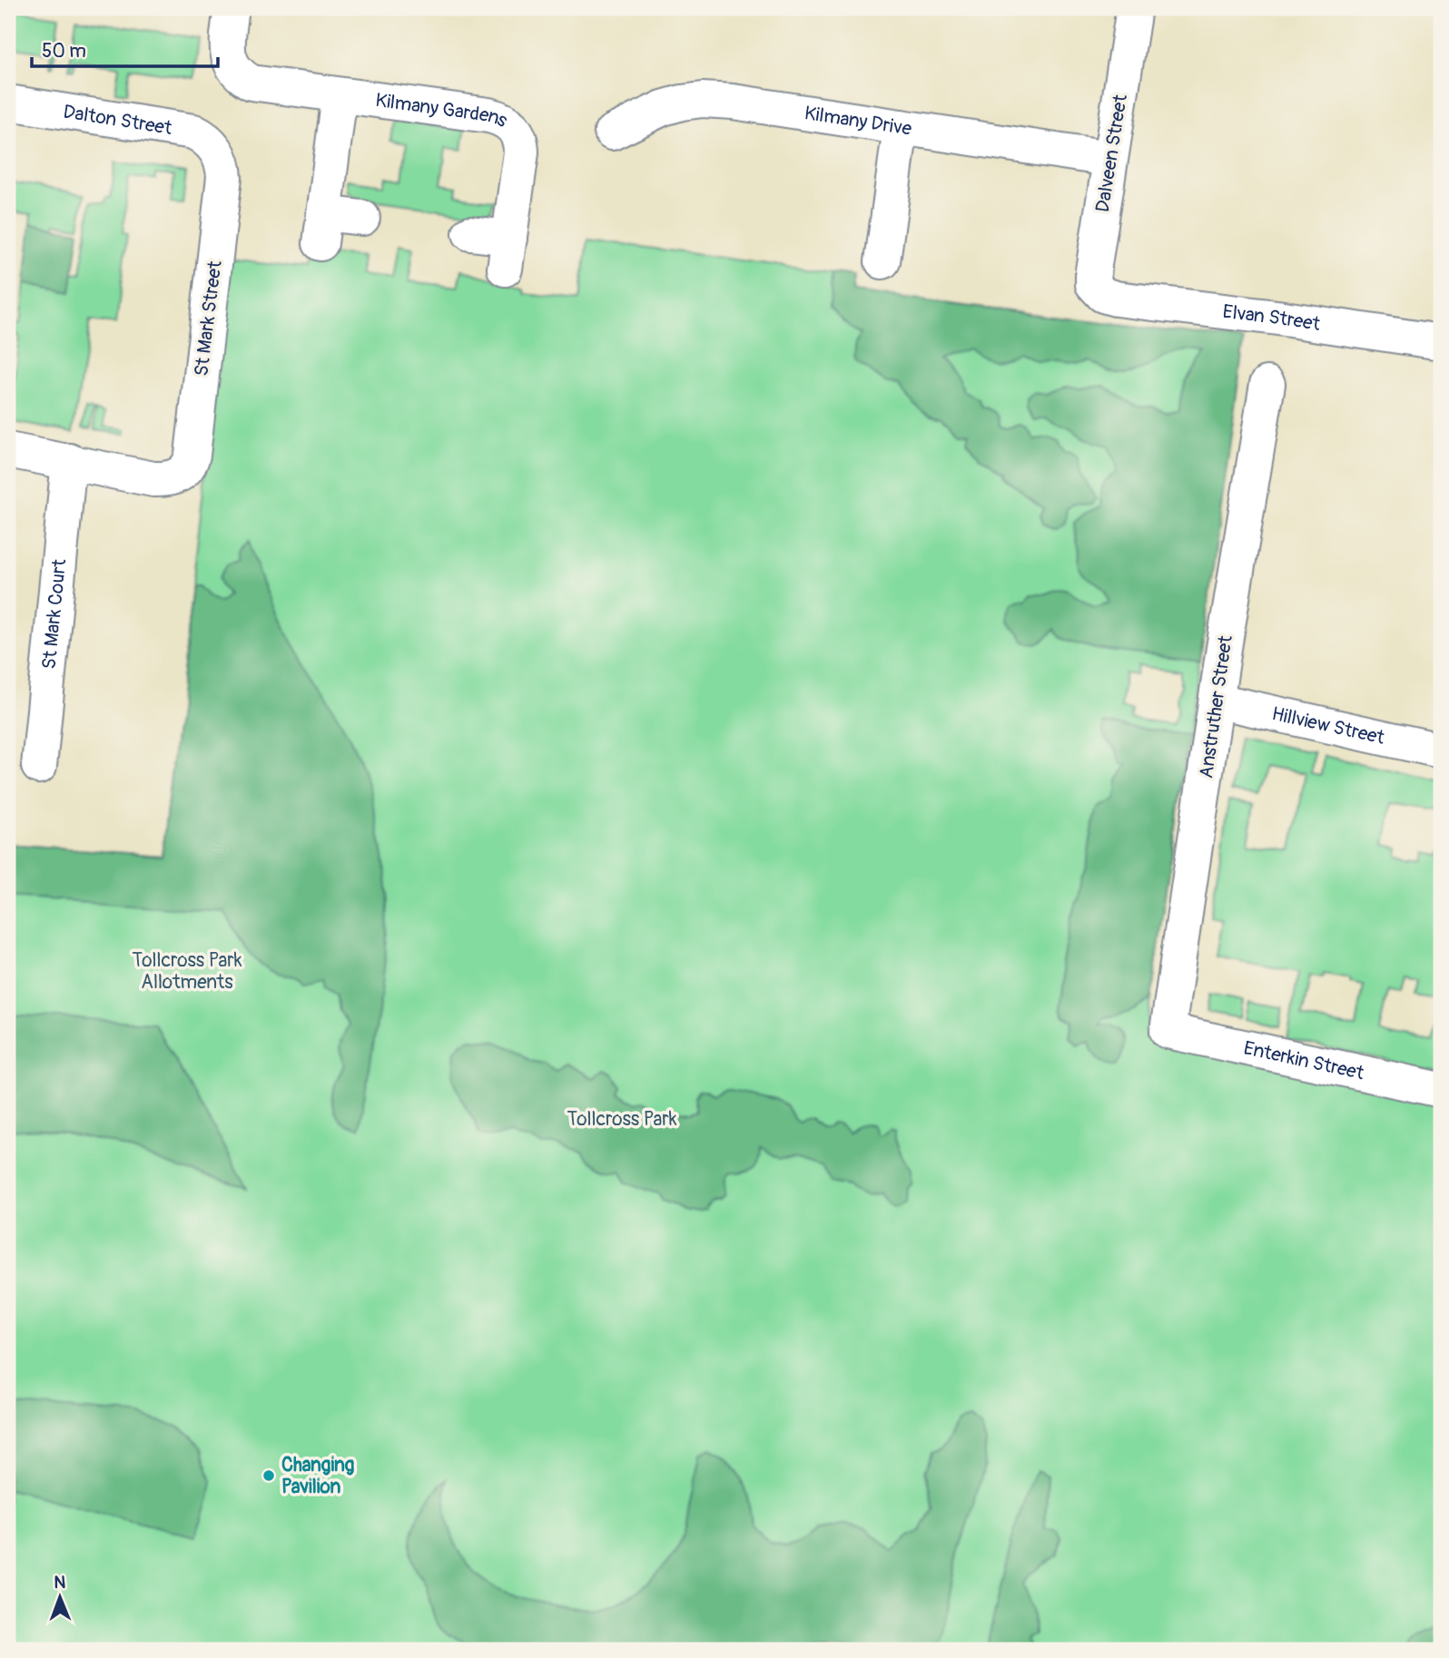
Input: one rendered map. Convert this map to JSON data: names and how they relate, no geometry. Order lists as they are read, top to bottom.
{
  "streets": {
    "street": [
      "Kilmany Gardens",
      "Dalton Street",
      "Kilmany Drive",
      "Dalveen Street",
      "Elvan Street",
      "St Mark Street",
      "St Mark Court",
      "Anstruther Street",
      "Hillview Street",
      "Enterkin Street"
    ]
  },
  "crossings": [
    ["Dalton Street", "St Mark Street"],
    ["Kilmany Drive", "Dalveen Street"],
    ["Dalveen Street", "Elvan Street"],
    ["St Mark Street", "St Mark Court"],
    ["Anstruther Street", "Hillview Street"],
    ["Anstruther Street", "Enterkin Street"]
  ],
  "parks": ["Tollcross Park Allotments", "Tollcross Park"],
  "places": ["Changing Pavilion"],
  "scale_bar": "50 m",
  "north": "top"
}
